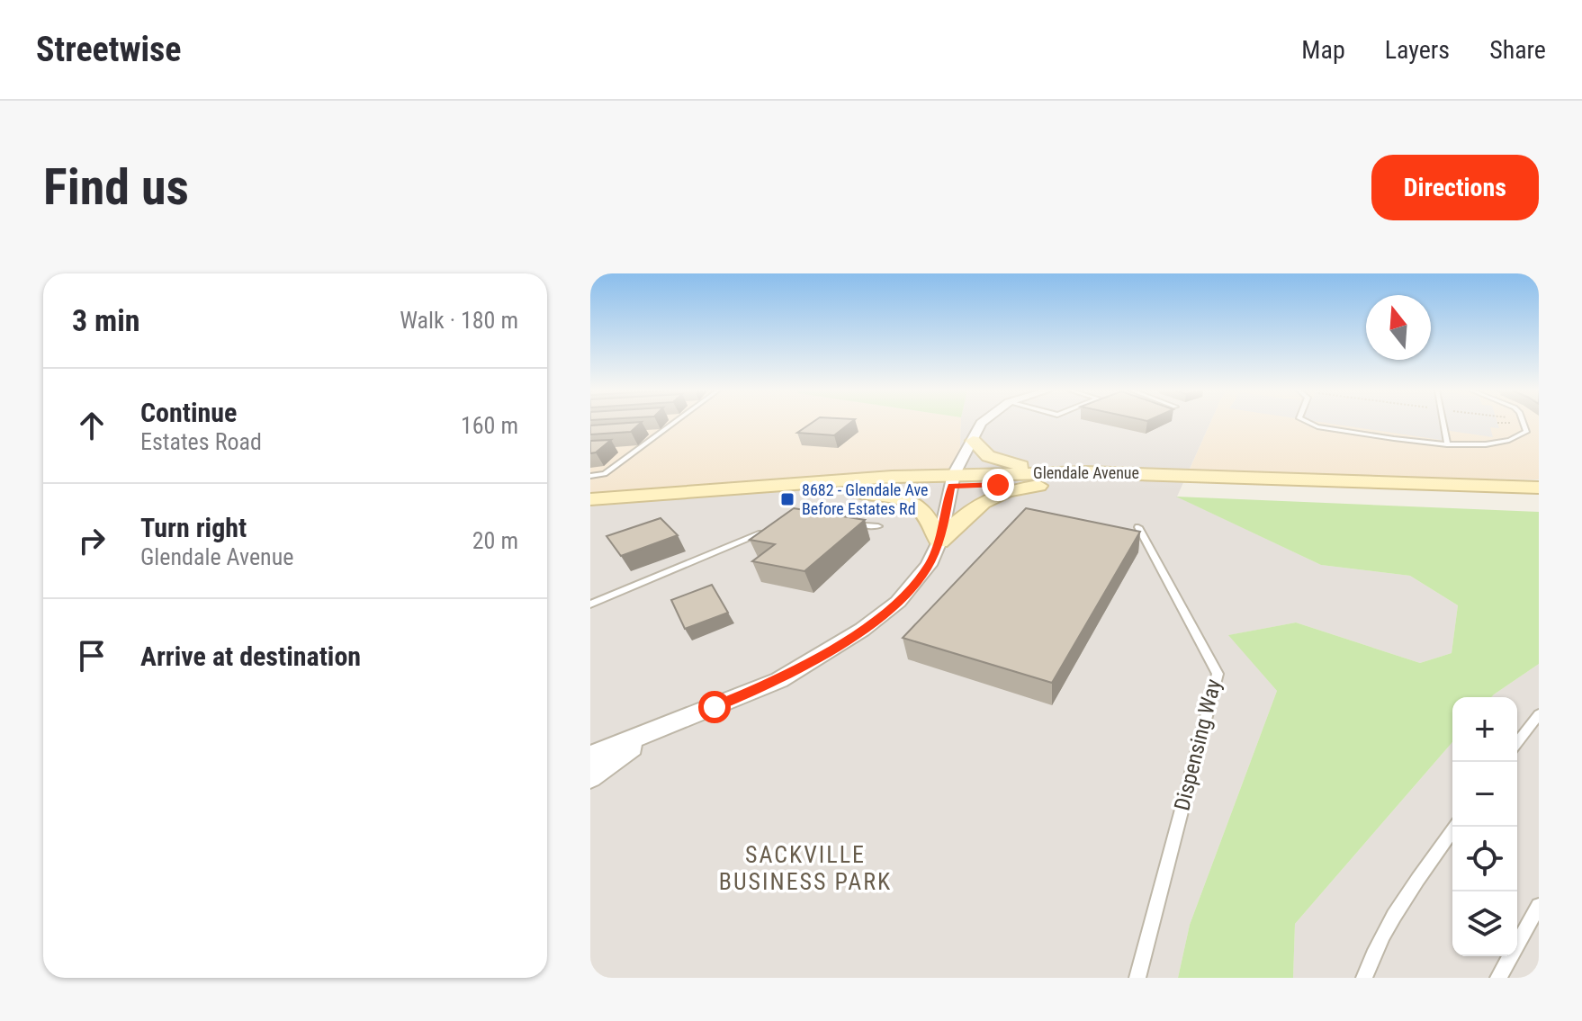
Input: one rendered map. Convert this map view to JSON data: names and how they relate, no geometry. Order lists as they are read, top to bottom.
{
  "streets": {
    "main road": ["Glendale Avenue"],
    "lane": ["Dispensing Way"]
  },
  "districts": ["SACKVILLE BUSINESS PARK"],
  "places": {
    "transit": ["8682 - Glendale Ave Before Estates Rd"]
  },
  "north": "top",
  "page": {
    "header": "Streetwise",
    "nav": ["Map", "Layers", "Share"],
    "buttons": "Directions",
    "title": "Find us",
    "heading": ["3 min", "Walk · 180 m"],
    "list": [
      ["Continue", "Estates Road", "160 m"],
      ["Turn right", "Glendale Avenue", "20 m"],
      "Arrive at destination"
    ],
    "map_buttons": ["+", "−"]
  }
}
